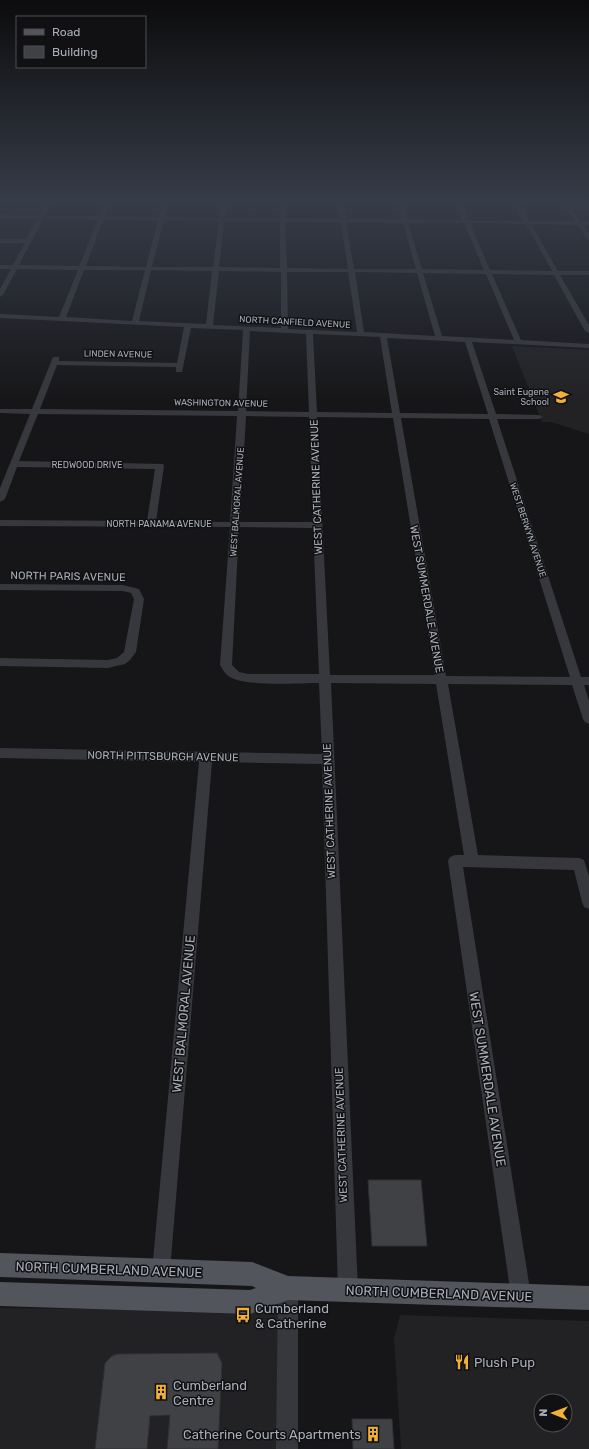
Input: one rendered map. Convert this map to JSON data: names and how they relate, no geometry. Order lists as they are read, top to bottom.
{
  "streets": {
    "main road": ["NORTH CUMBERLAND AVENUE"],
    "street": [
      "NORTH CANFIELD AVENUE",
      "LINDEN AVENUE",
      "WASHINGTON AVENUE",
      "REDWOOD DRIVE",
      "WEST CATHERINE AVENUE",
      "WEST BALMORAL AVENUE",
      "NORTH PANAMA AVENUE",
      "WEST BERWYN AVENUE",
      "NORTH PARIS AVENUE",
      "WEST SUMMERDALE AVENUE",
      "NORTH PITTSBURGH AVENUE"
    ]
  },
  "crossings": [
    ["NORTH CANFIELD AVENUE", "LINDEN AVENUE"],
    ["NORTH CANFIELD AVENUE", "WEST CATHERINE AVENUE"],
    ["NORTH CANFIELD AVENUE", "WEST BALMORAL AVENUE"],
    ["NORTH CANFIELD AVENUE", "WEST BERWYN AVENUE"],
    ["NORTH CANFIELD AVENUE", "WEST SUMMERDALE AVENUE"],
    ["LINDEN AVENUE", "WASHINGTON AVENUE"],
    ["WASHINGTON AVENUE", "WEST CATHERINE AVENUE"],
    ["WASHINGTON AVENUE", "WEST BALMORAL AVENUE"],
    ["WASHINGTON AVENUE", "WEST BERWYN AVENUE"],
    ["WASHINGTON AVENUE", "WEST SUMMERDALE AVENUE"],
    ["REDWOOD DRIVE", "NORTH PANAMA AVENUE"],
    ["WEST CATHERINE AVENUE", "WEST BALMORAL AVENUE"],
    ["WEST CATHERINE AVENUE", "NORTH PANAMA AVENUE"],
    ["WEST CATHERINE AVENUE", "NORTH PITTSBURGH AVENUE"],
    ["WEST CATHERINE AVENUE", "NORTH CUMBERLAND AVENUE"],
    ["WEST BALMORAL AVENUE", "NORTH PANAMA AVENUE"],
    ["WEST BALMORAL AVENUE", "NORTH PITTSBURGH AVENUE"],
    ["WEST BALMORAL AVENUE", "NORTH CUMBERLAND AVENUE"],
    ["WEST SUMMERDALE AVENUE", "NORTH CUMBERLAND AVENUE"]
  ],
  "places": {
    "school or university": ["Saint Eugene School"],
    "bus stop": ["Cumberland & Catherine"],
    "restaurant": ["Plush Pup"],
    "building": ["Cumberland Centre", "Catherine Courts Apartments"]
  },
  "legend": ["Road", "Building"],
  "north": "left"
}
